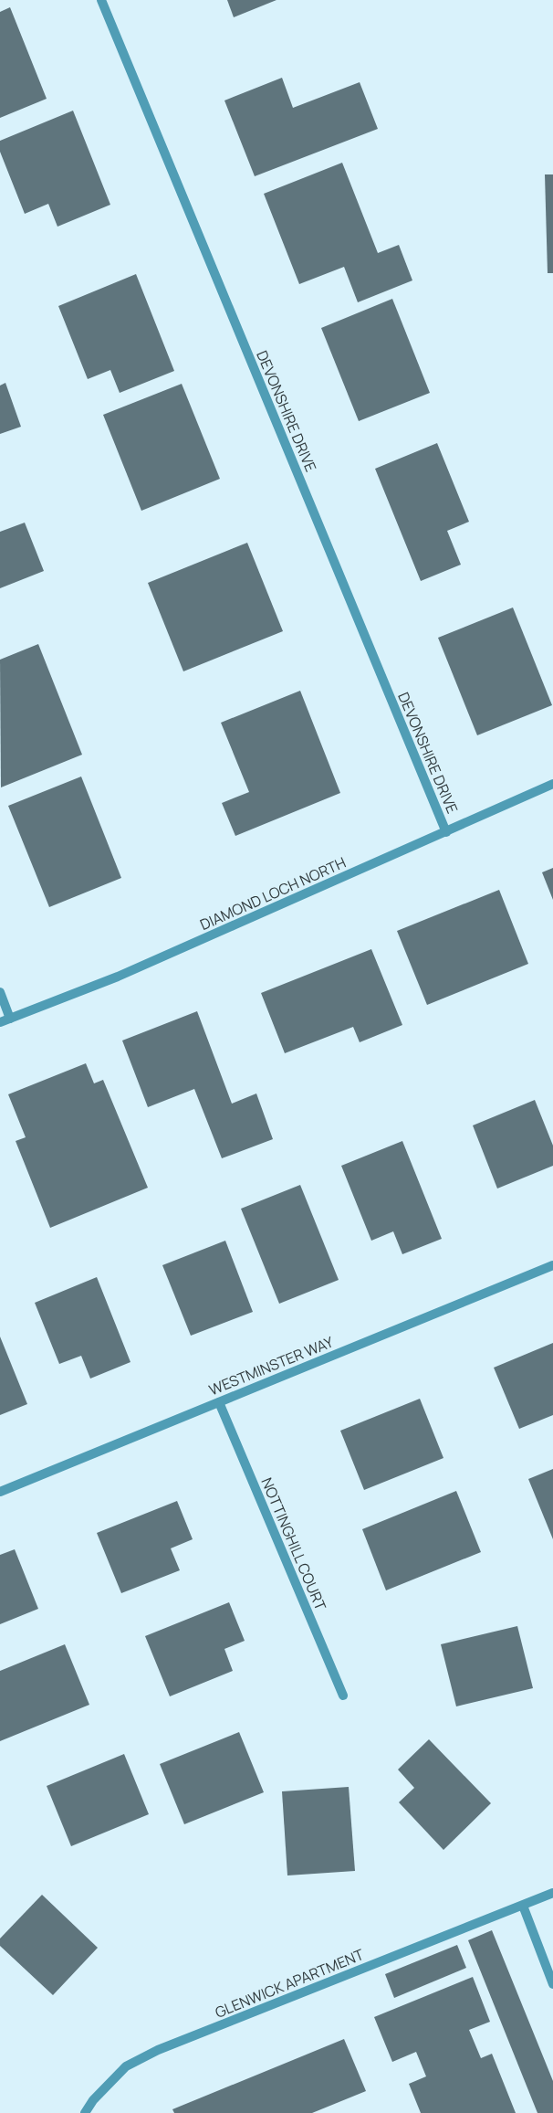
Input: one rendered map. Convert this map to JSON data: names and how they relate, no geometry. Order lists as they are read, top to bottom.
{
  "streets": {
    "street": [
      "DEVONSHIRE DRIVE",
      "DIAMOND LOCH NORTH",
      "WESTMINSTER WAY",
      "NOTTINGHILL COURT",
      "GLENWICK APARTMENT"
    ]
  },
  "crossings": [
    ["DEVONSHIRE DRIVE", "DIAMOND LOCH NORTH"],
    ["WESTMINSTER WAY", "NOTTINGHILL COURT"]
  ]
}
